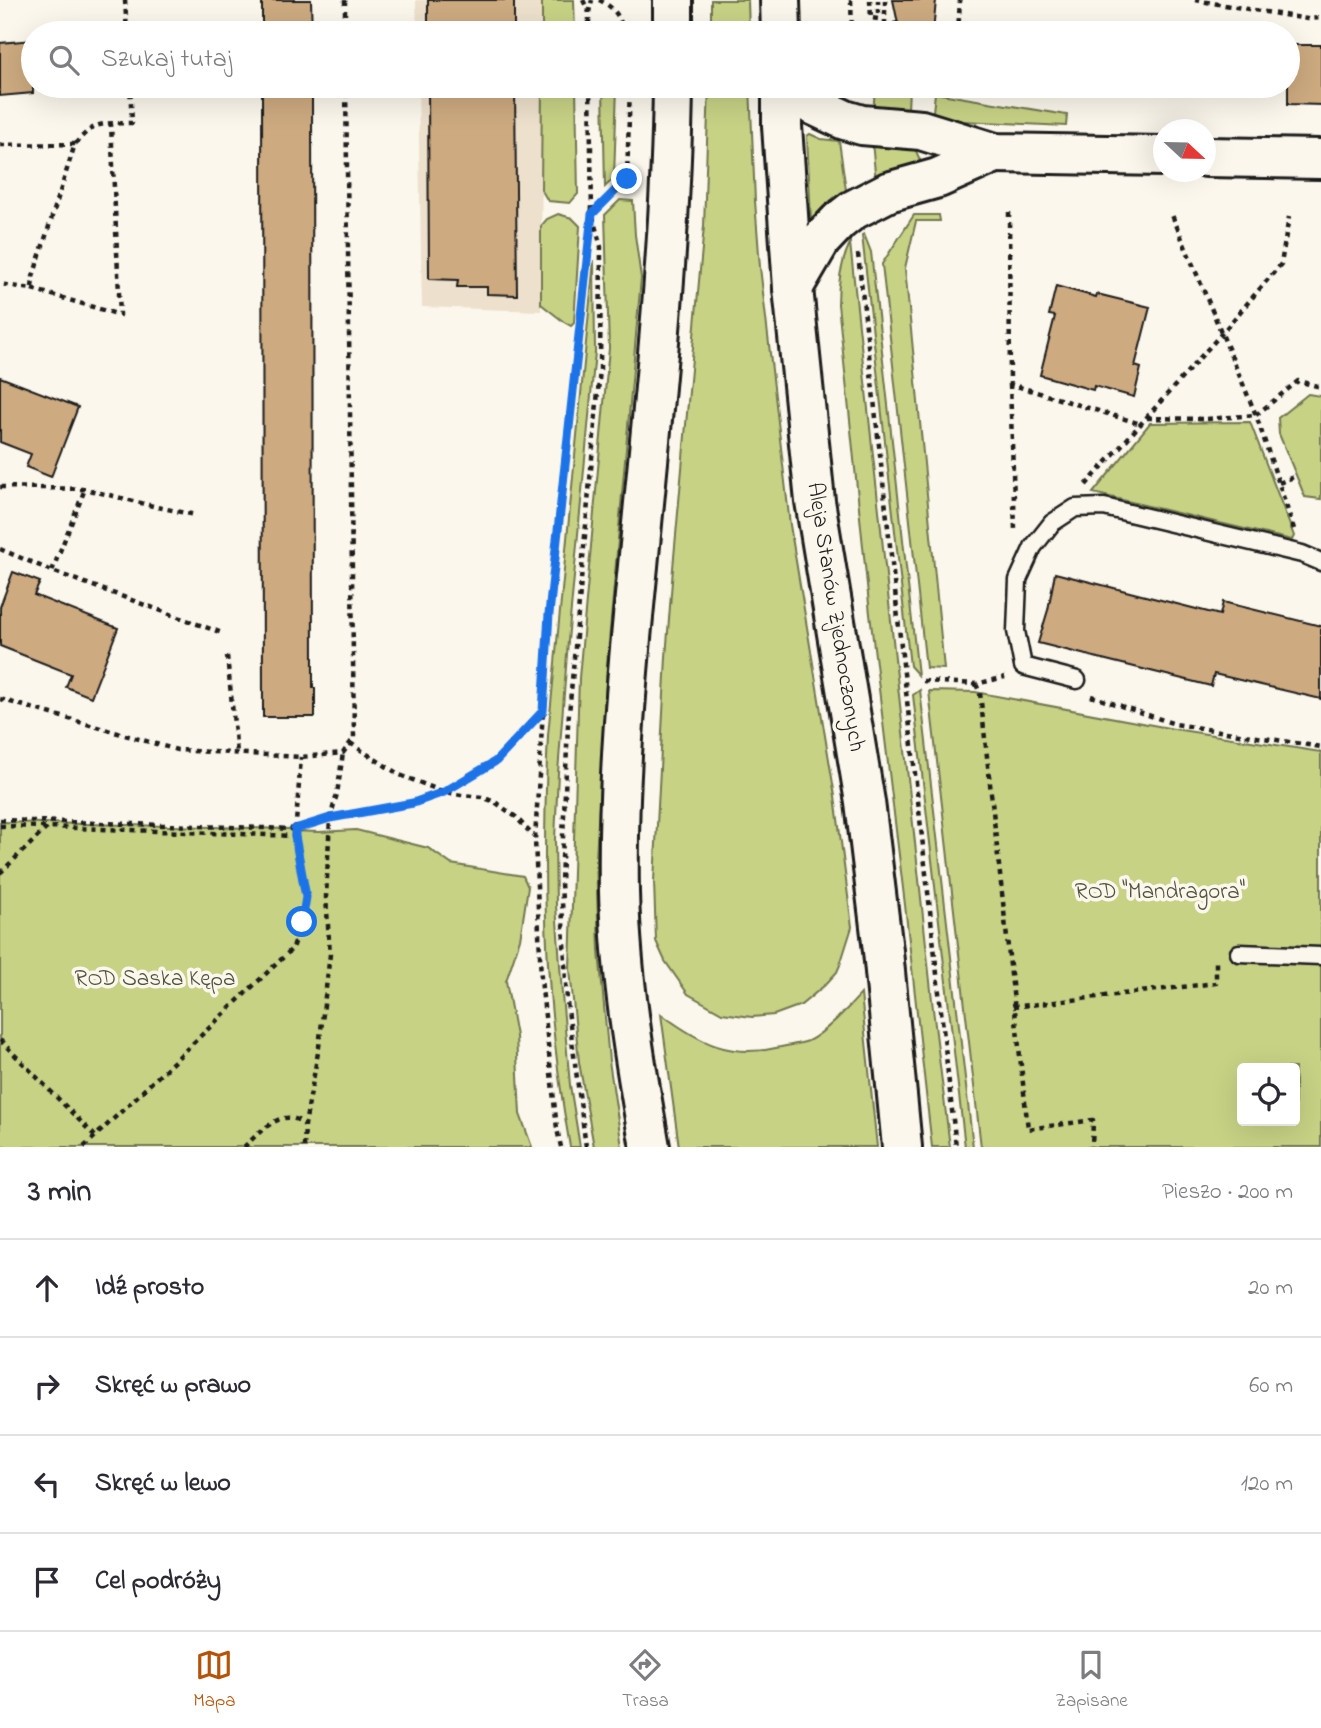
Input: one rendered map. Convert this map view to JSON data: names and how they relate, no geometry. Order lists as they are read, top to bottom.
{
  "streets": {
    "main road": ["Aleja Stanów Zjednoczonych"]
  },
  "parks": ["ROD \"Mandragora\"", "ROD Saska Kępa"],
  "north": "right",
  "page": {
    "search": "Szukaj tutaj",
    "heading": ["3 min", "Pieszo · 200 m"],
    "list": [
      ["Idź prosto", "20 m"],
      ["Skręć w prawo", "60 m"],
      ["Skręć w lewo", "120 m"],
      "Cel podróży"
    ],
    "nav": ["Mapa", "Trasa", "Zapisane"]
  }
}
